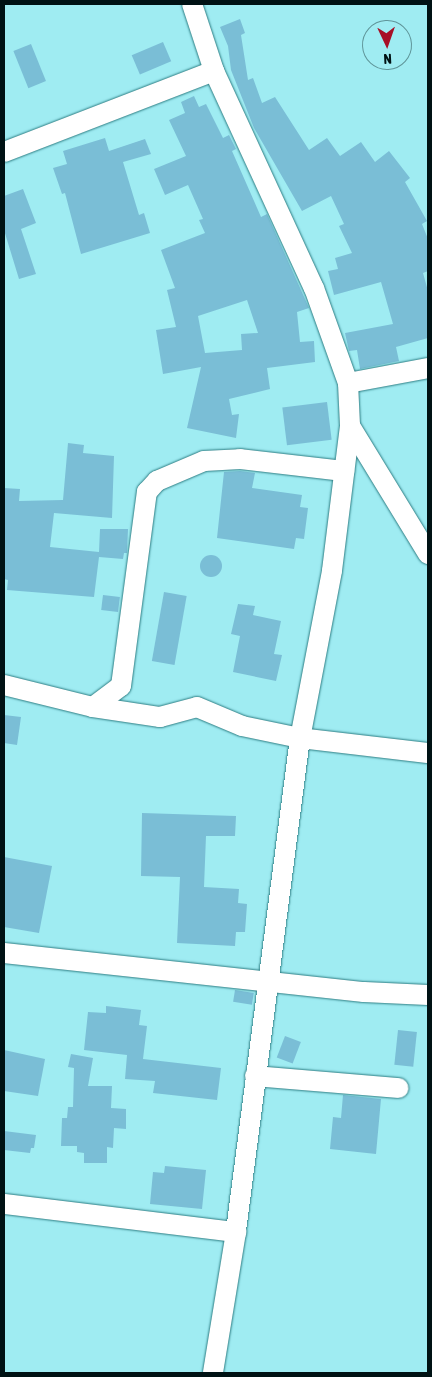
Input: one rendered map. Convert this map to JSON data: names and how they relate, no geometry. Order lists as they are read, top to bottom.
{
  "north": "bottom"
}
